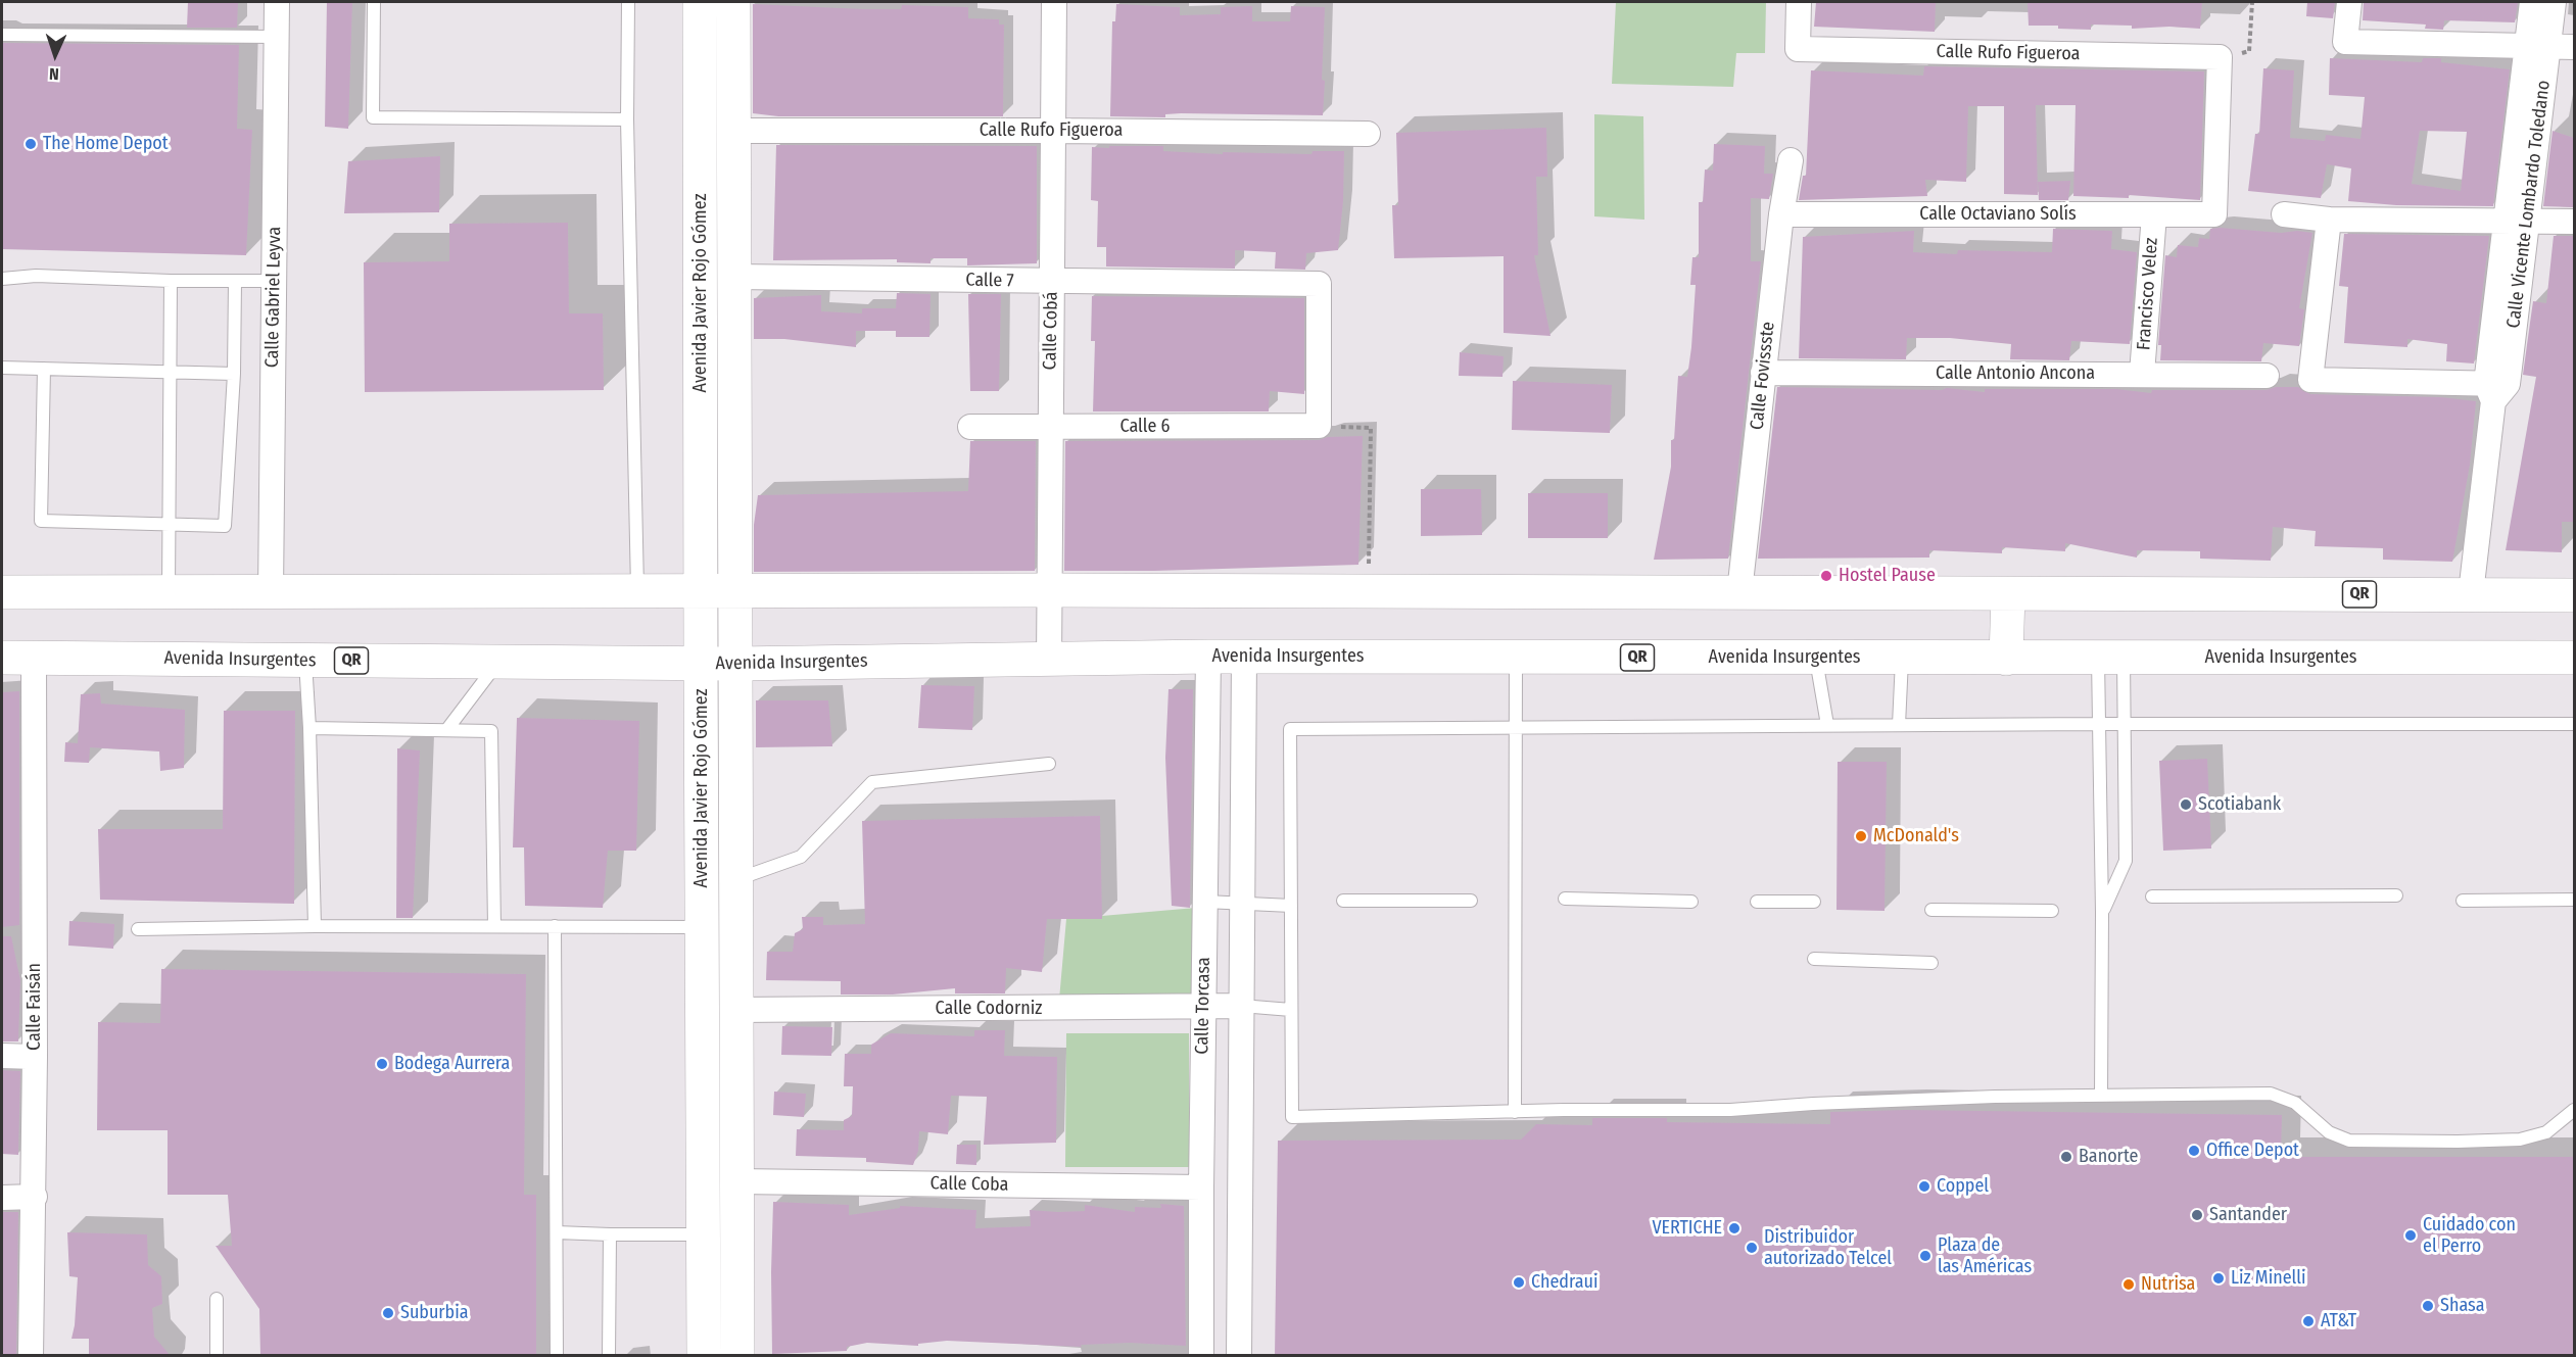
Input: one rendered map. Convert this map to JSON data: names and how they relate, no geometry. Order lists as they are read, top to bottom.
{
  "streets": {
    "main road": ["Avenida Javier Rojo Gómez", "QR", "Avenida Insurgentes"],
    "street": [
      "Calle Rufo Figueroa",
      "Calle Vicente Lombardo Toledano",
      "Calle Octaviano Solís",
      "Calle 7",
      "Francisco Velez",
      "Calle Gabriel Leyva",
      "Calle Cobá",
      "Calle Antonio Ancona",
      "Calle Fovissste",
      "Calle 6",
      "Calle Torcasa",
      "Calle Faisán",
      "Calle Codorniz",
      "Calle Coba"
    ]
  },
  "crossings": [
    ["Calle Rufo Figueroa", "Calle Octaviano Solís"],
    ["Calle Rufo Figueroa", "Avenida Javier Rojo Gómez"],
    ["Calle Rufo Figueroa", "Calle Cobá"],
    ["Calle Vicente Lombardo Toledano", "QR"],
    ["Calle Octaviano Solís", "Francisco Velez"],
    ["Calle Octaviano Solís", "Calle Fovissste"],
    ["Calle 7", "Avenida Javier Rojo Gómez"],
    ["Calle 7", "Calle Cobá"],
    ["Calle 7", "Calle 6"],
    ["Avenida Javier Rojo Gómez", "QR"],
    ["Avenida Javier Rojo Gómez", "Avenida Insurgentes"],
    ["Avenida Javier Rojo Gómez", "Calle Codorniz"],
    ["Avenida Javier Rojo Gómez", "Calle Coba"],
    ["Francisco Velez", "Calle Antonio Ancona"],
    ["Calle Gabriel Leyva", "QR"],
    ["Calle Cobá", "Calle 6"],
    ["Calle Cobá", "QR"],
    ["Calle Cobá", "Avenida Insurgentes"],
    ["Calle Antonio Ancona", "Calle Fovissste"],
    ["Calle Fovissste", "QR"],
    ["Avenida Insurgentes", "Calle Torcasa"],
    ["Avenida Insurgentes", "Calle Faisán"],
    ["Calle Torcasa", "Calle Codorniz"],
    ["Calle Torcasa", "Calle Coba"]
  ],
  "places": [
    "The Home Depot",
    "Hostel Pause",
    "Scotiabank",
    "McDonald's",
    "Bodega Aurrera",
    "Office Depot",
    "Banorte",
    "Coppel",
    "Santander",
    "VERTICHE",
    "Cuidado con el Perro",
    "Distribuidor autorizado Telcel",
    "Plaza de las Américas",
    "Liz Minelli",
    "Chedraui",
    "Nutrisa",
    "Shasa",
    "Suburbia",
    "AT&T"
  ],
  "north": "bottom"
}
